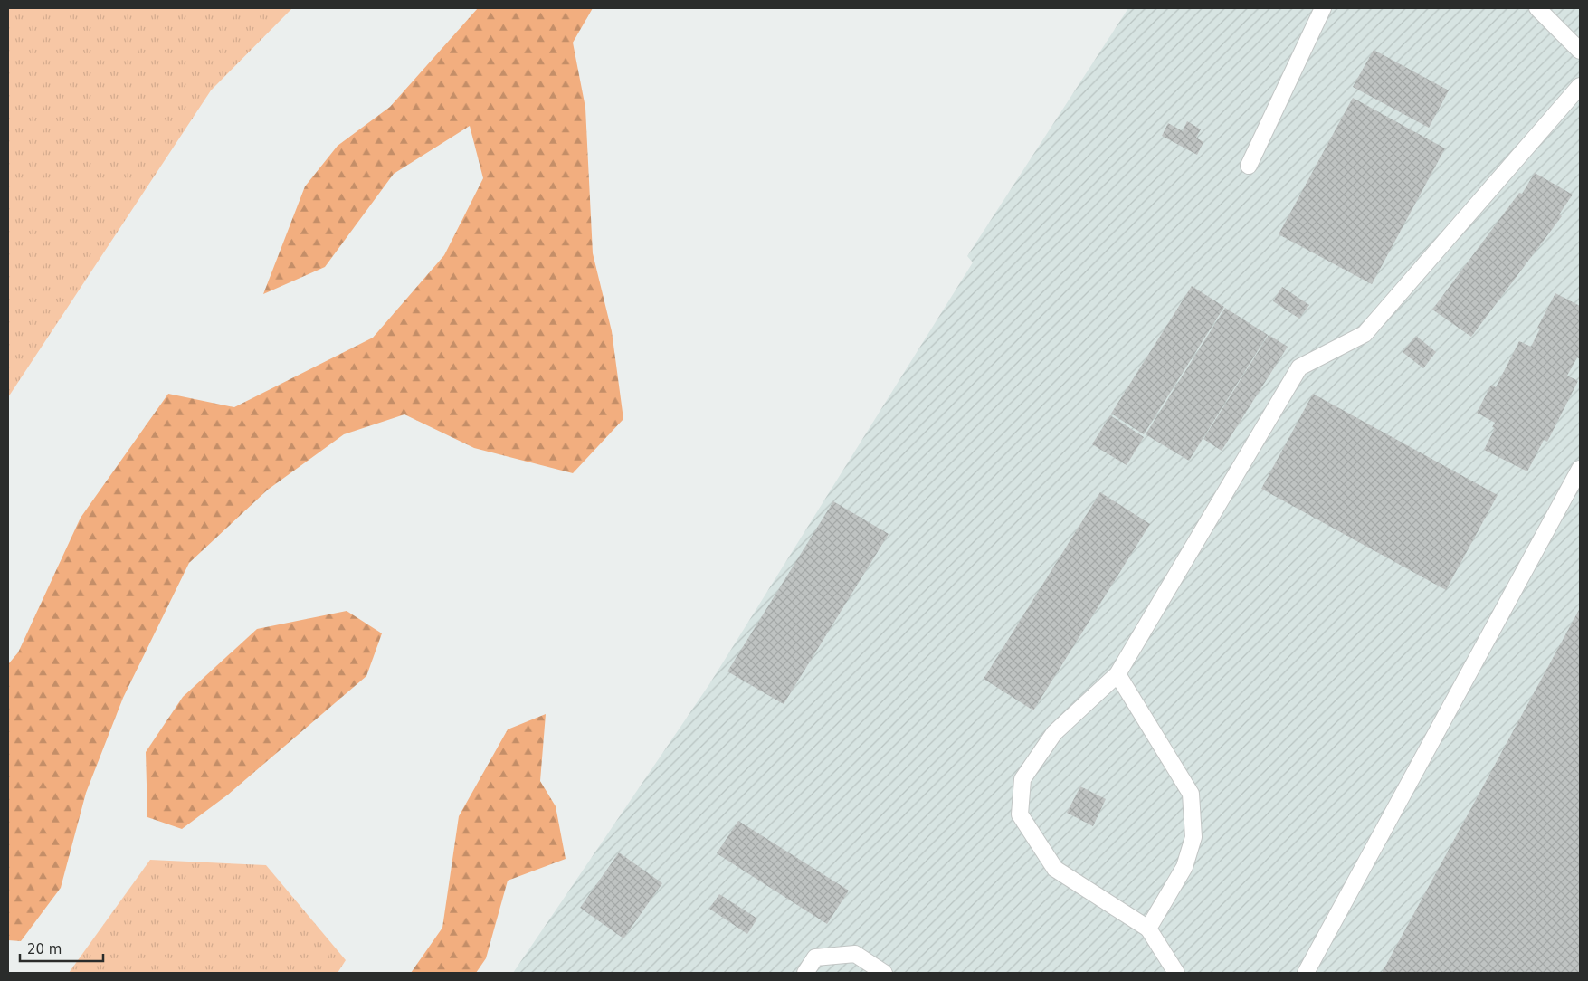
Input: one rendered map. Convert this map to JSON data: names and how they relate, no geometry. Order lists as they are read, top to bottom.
{
  "scale_bar": "20 m"
}
